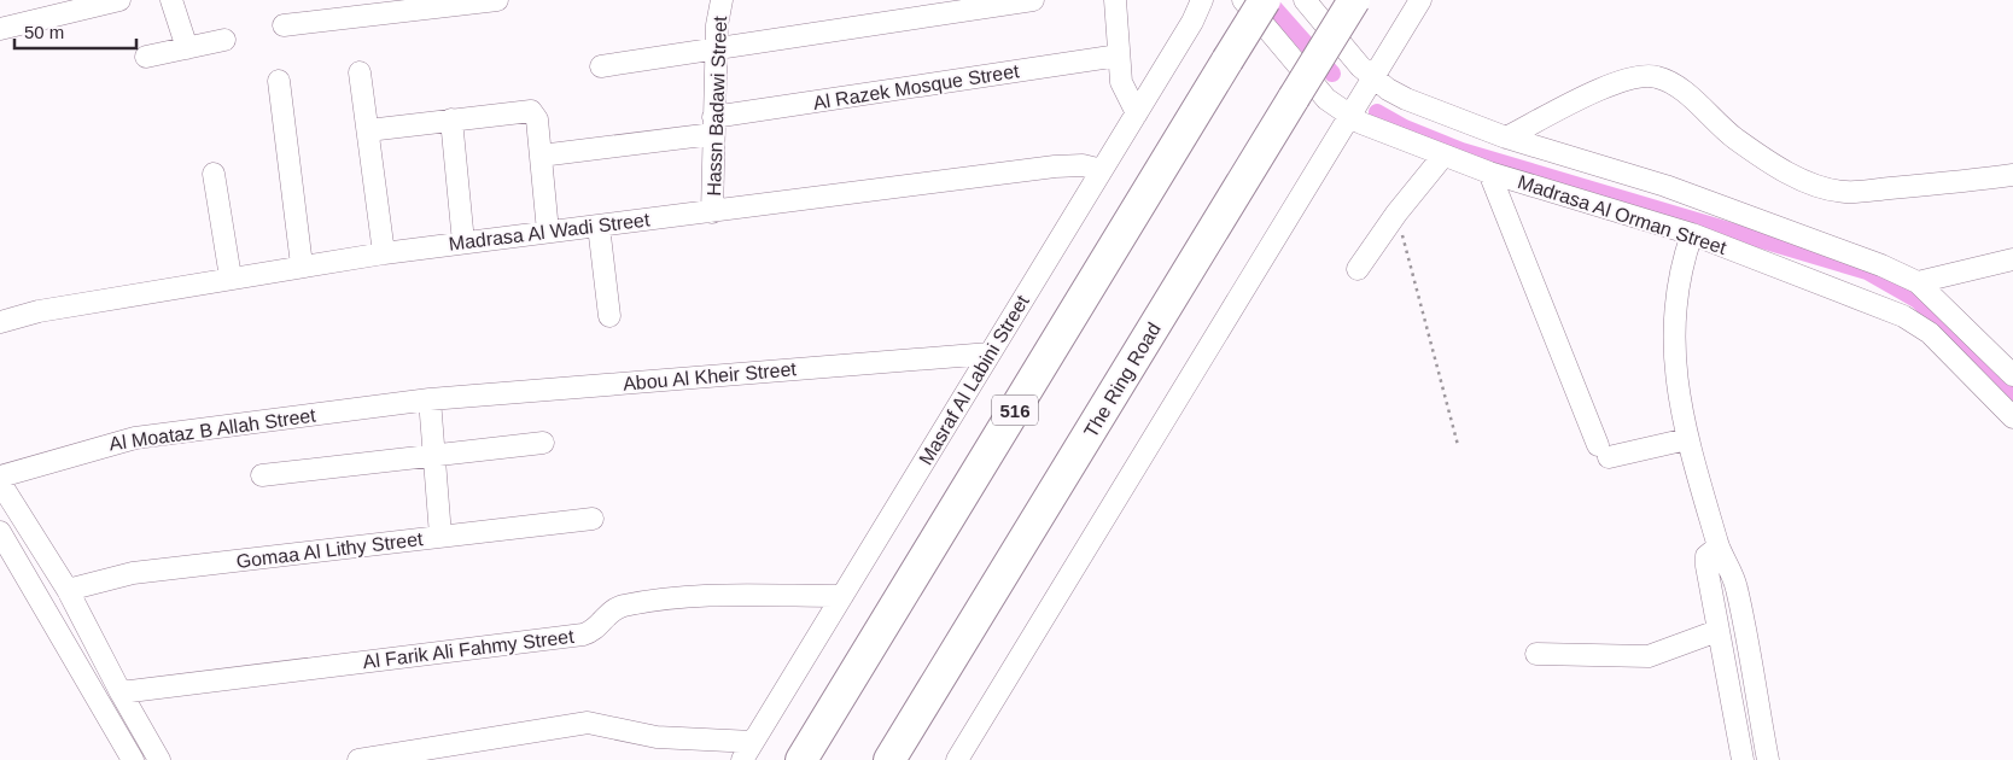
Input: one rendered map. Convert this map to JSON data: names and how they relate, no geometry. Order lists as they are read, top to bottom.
{
  "streets": {
    "highway": ["The Ring Road", "516"],
    "street": [
      "Al Razek Mosque Street",
      "Hassn Badawi Street",
      "Madrasa Al Orman Street",
      "Madrasa Al Wadi Street",
      "Abou Al Kheir Street",
      "Masraf Al Labini Street",
      "Al Moataz B Allah Street",
      "Gomaa Al Lithy Street",
      "Al Farik Ali Fahmy Street"
    ]
  },
  "crossings": [
    ["Al Razek Mosque Street", "Hassn Badawi Street"],
    ["Hassn Badawi Street", "Madrasa Al Wadi Street"],
    ["Madrasa Al Wadi Street", "Masraf Al Labini Street"],
    ["Abou Al Kheir Street", "Masraf Al Labini Street"],
    ["Abou Al Kheir Street", "Al Moataz B Allah Street"],
    ["Masraf Al Labini Street", "Al Farik Ali Fahmy Street"]
  ],
  "scale_bar": "50 m"
}
